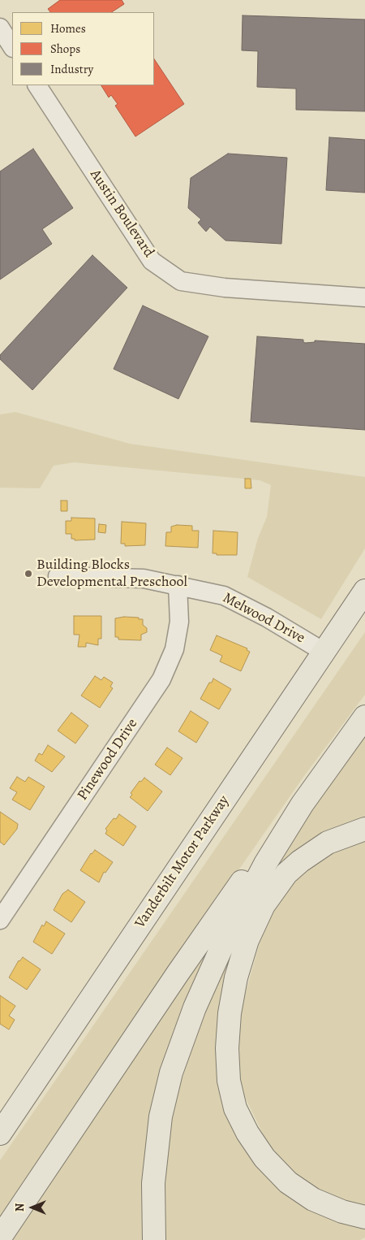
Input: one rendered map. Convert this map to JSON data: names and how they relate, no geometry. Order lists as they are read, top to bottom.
{
  "streets": {
    "main road": ["Vanderbilt Motor Parkway"],
    "street": ["Austin Boulevard", "Melwood Drive", "Pinewood Drive"]
  },
  "crossings": [
    ["Melwood Drive", "Pinewood Drive"],
    ["Melwood Drive", "Vanderbilt Motor Parkway"]
  ],
  "places": ["Building Blocks Developmental Preschool"],
  "legend": ["Homes", "Shops", "Industry"],
  "north": "left"
}
